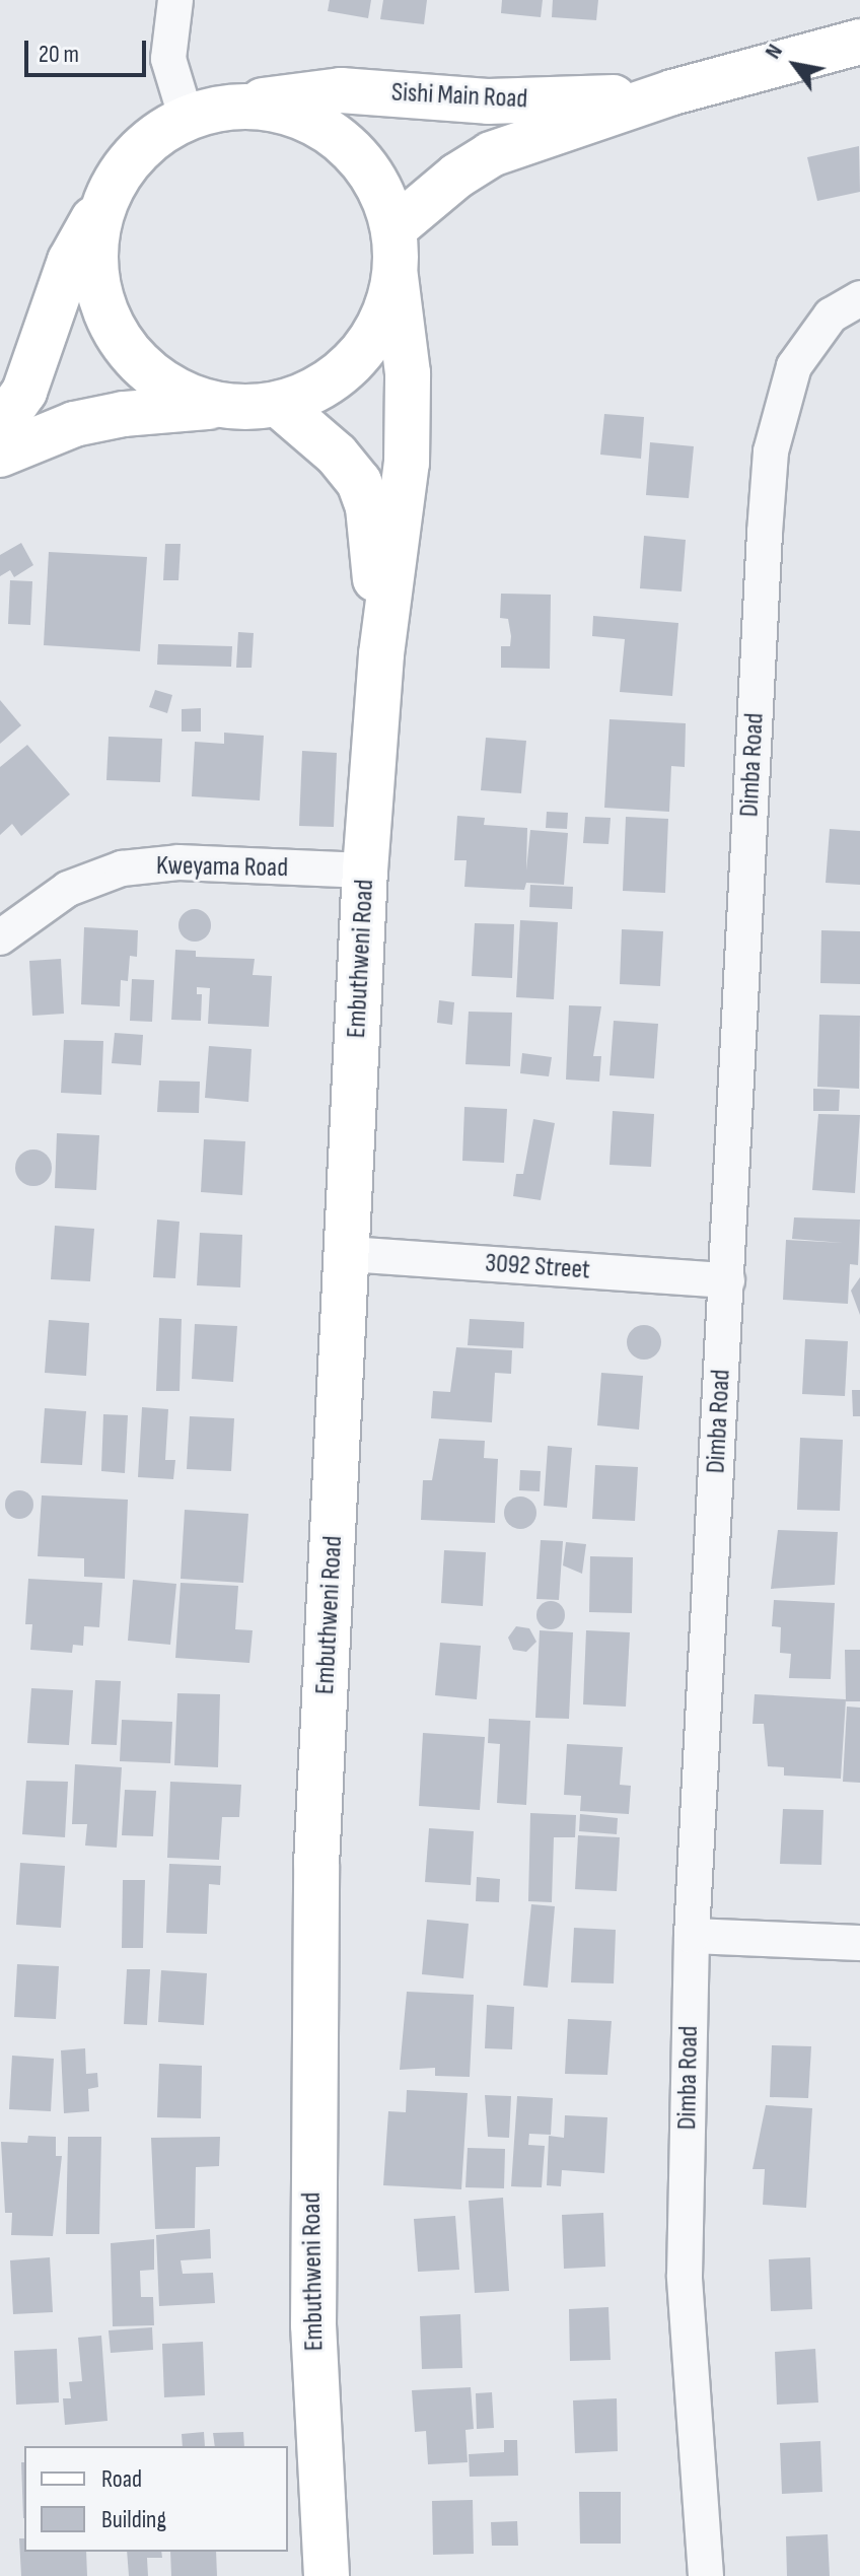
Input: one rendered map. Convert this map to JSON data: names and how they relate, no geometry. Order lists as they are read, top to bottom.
{
  "streets": {
    "street": [
      "Sishi Main Road",
      "Dimba Road",
      "Kweyama Road",
      "Embuthweni Road",
      "3092 Street"
    ]
  },
  "crossings": [
    ["Dimba Road", "3092 Street"],
    ["Kweyama Road", "Embuthweni Road"],
    ["Embuthweni Road", "3092 Street"]
  ],
  "legend": ["Road", "Building"],
  "scale_bar": "20 m",
  "north": "top left"
}
